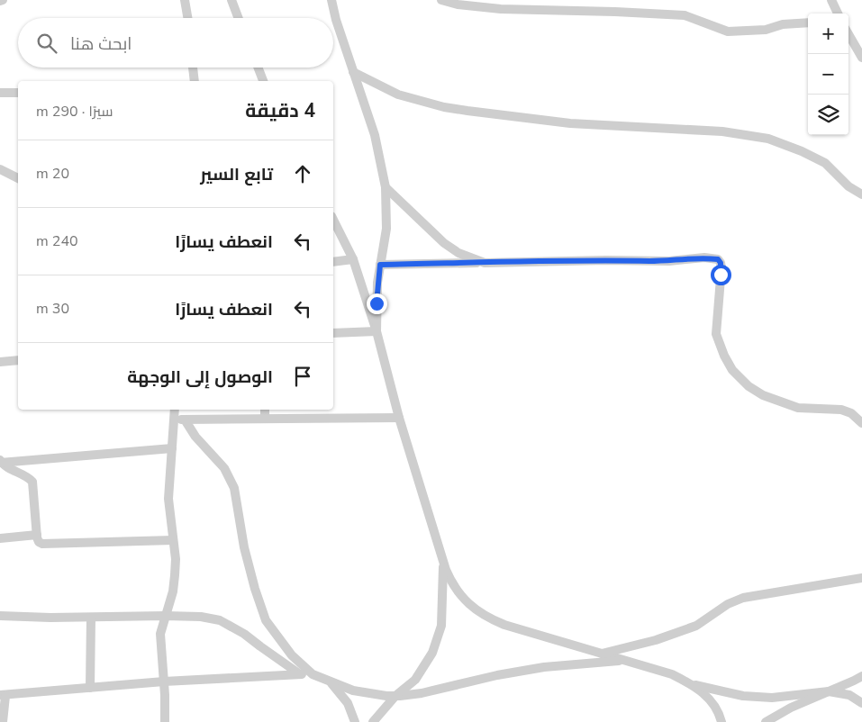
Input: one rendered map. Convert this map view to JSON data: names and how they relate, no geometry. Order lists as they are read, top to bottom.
{
  "page": {
    "map_buttons": ["+", "−"],
    "search": "ابحث هنا",
    "heading": ["4 دقيقة", "سيرًا · 290 m"],
    "list": [
      ["تابع السير", "20 m"],
      ["انعطف يسارًا", "240 m"],
      ["انعطف يسارًا", "30 m"],
      "الوصول إلى الوجهة"
    ]
  }
}
